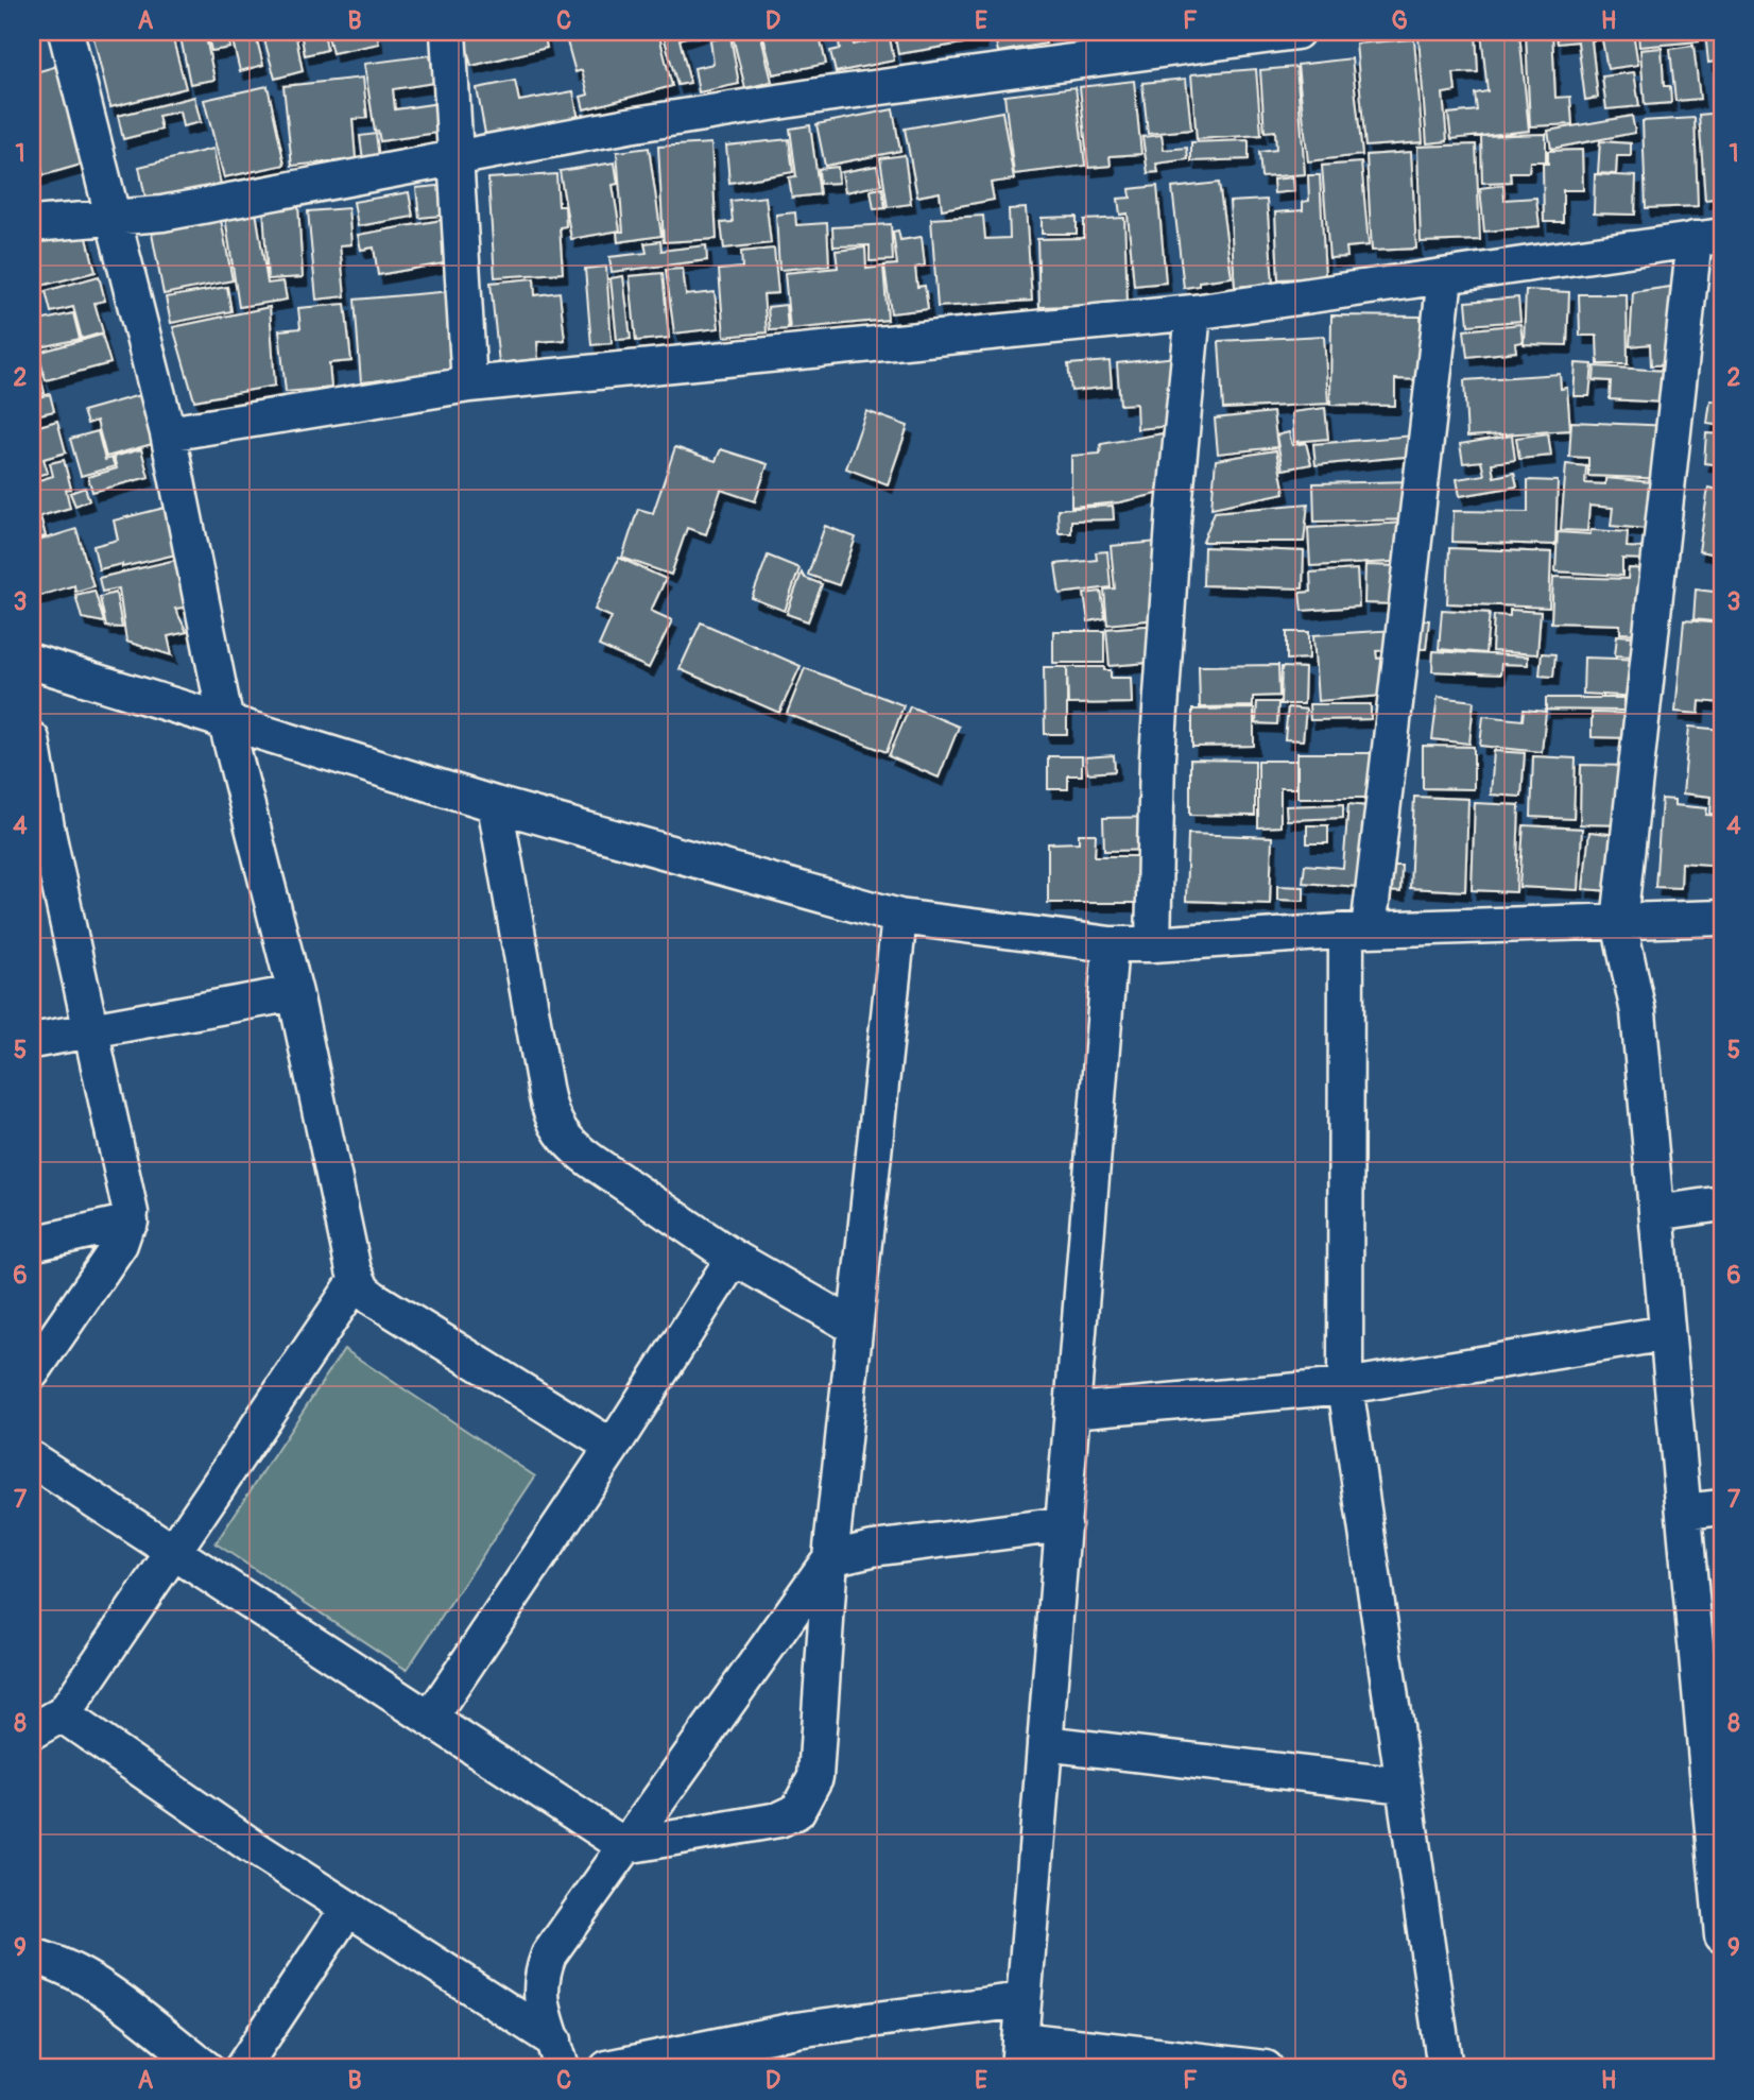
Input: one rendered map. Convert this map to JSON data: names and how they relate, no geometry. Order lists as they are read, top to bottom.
{
  "grid": {
    "columns": [
      "A",
      "B",
      "C",
      "D",
      "E",
      "F",
      "G",
      "H"
    ],
    "rows": [
      "1",
      "2",
      "3",
      "4",
      "5",
      "6",
      "7",
      "8",
      "9"
    ]
  }
}
